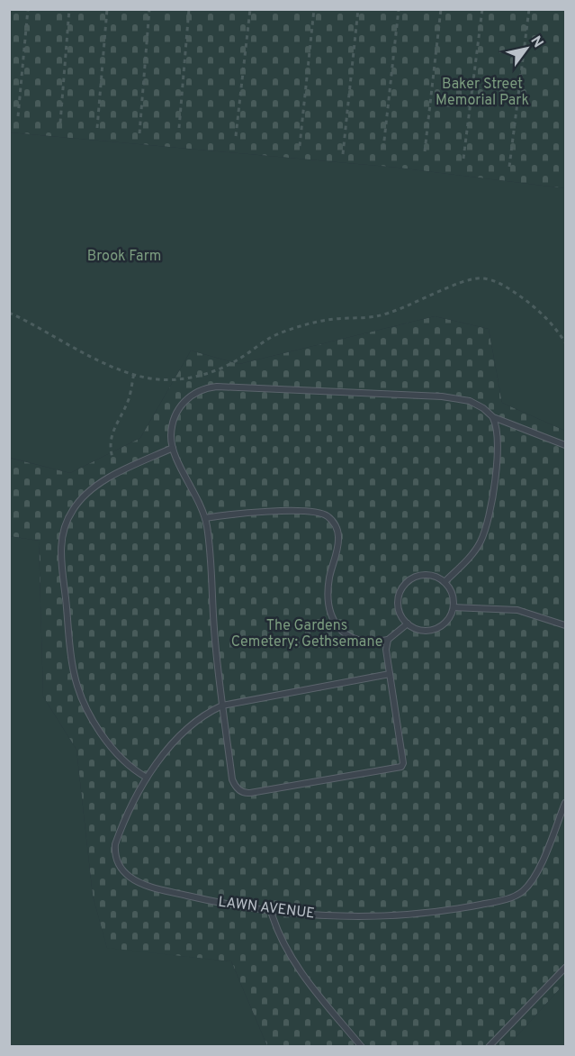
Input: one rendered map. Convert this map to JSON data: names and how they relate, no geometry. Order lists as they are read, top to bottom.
{
  "streets": {
    "lane": ["LAWN AVENUE"]
  },
  "parks": ["Baker Street Memorial Park", "Brook Farm", "The Gardens Cemetery: Gethsemane"],
  "north": "top right"
}
